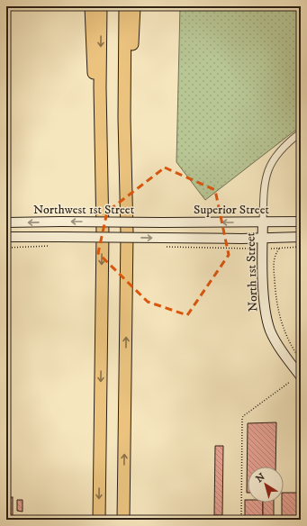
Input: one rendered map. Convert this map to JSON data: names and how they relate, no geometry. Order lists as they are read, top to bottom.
{
  "streets": {
    "main road": ["Northwest 1st Street", "Superior Street", "North 1st Street"]
  },
  "crossings": [
    ["Northwest 1st Street", "Superior Street"],
    ["Superior Street", "North 1st Street"]
  ],
  "north": "top left"
}
